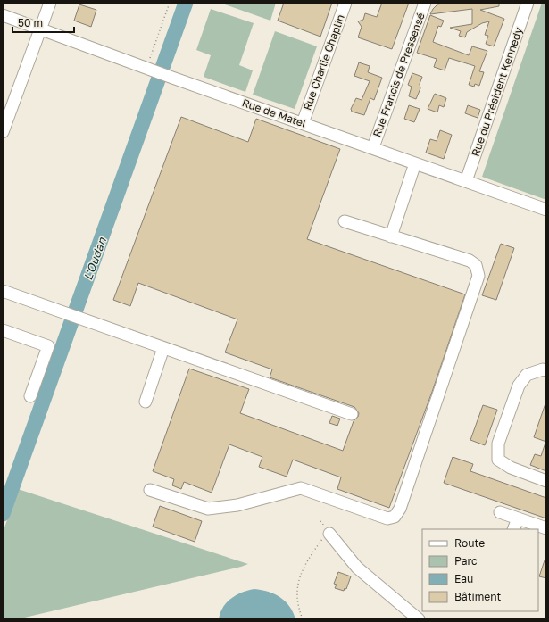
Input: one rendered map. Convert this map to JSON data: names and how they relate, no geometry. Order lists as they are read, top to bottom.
{
  "streets": {
    "street": [
      "Rue Charlie Chaplin",
      "Rue Francis de Pressensé",
      "Rue du Président Kennedy",
      "Rue de Matel"
    ]
  },
  "crossings": [
    ["Rue Charlie Chaplin", "Rue de Matel"],
    ["Rue Francis de Pressensé", "Rue de Matel"],
    ["Rue du Président Kennedy", "Rue de Matel"]
  ],
  "water": ["L'Oudan"],
  "legend": [
    "Route",
    "Parc",
    "Eau",
    "Bâtiment"
  ],
  "scale_bar": "50 m"
}
